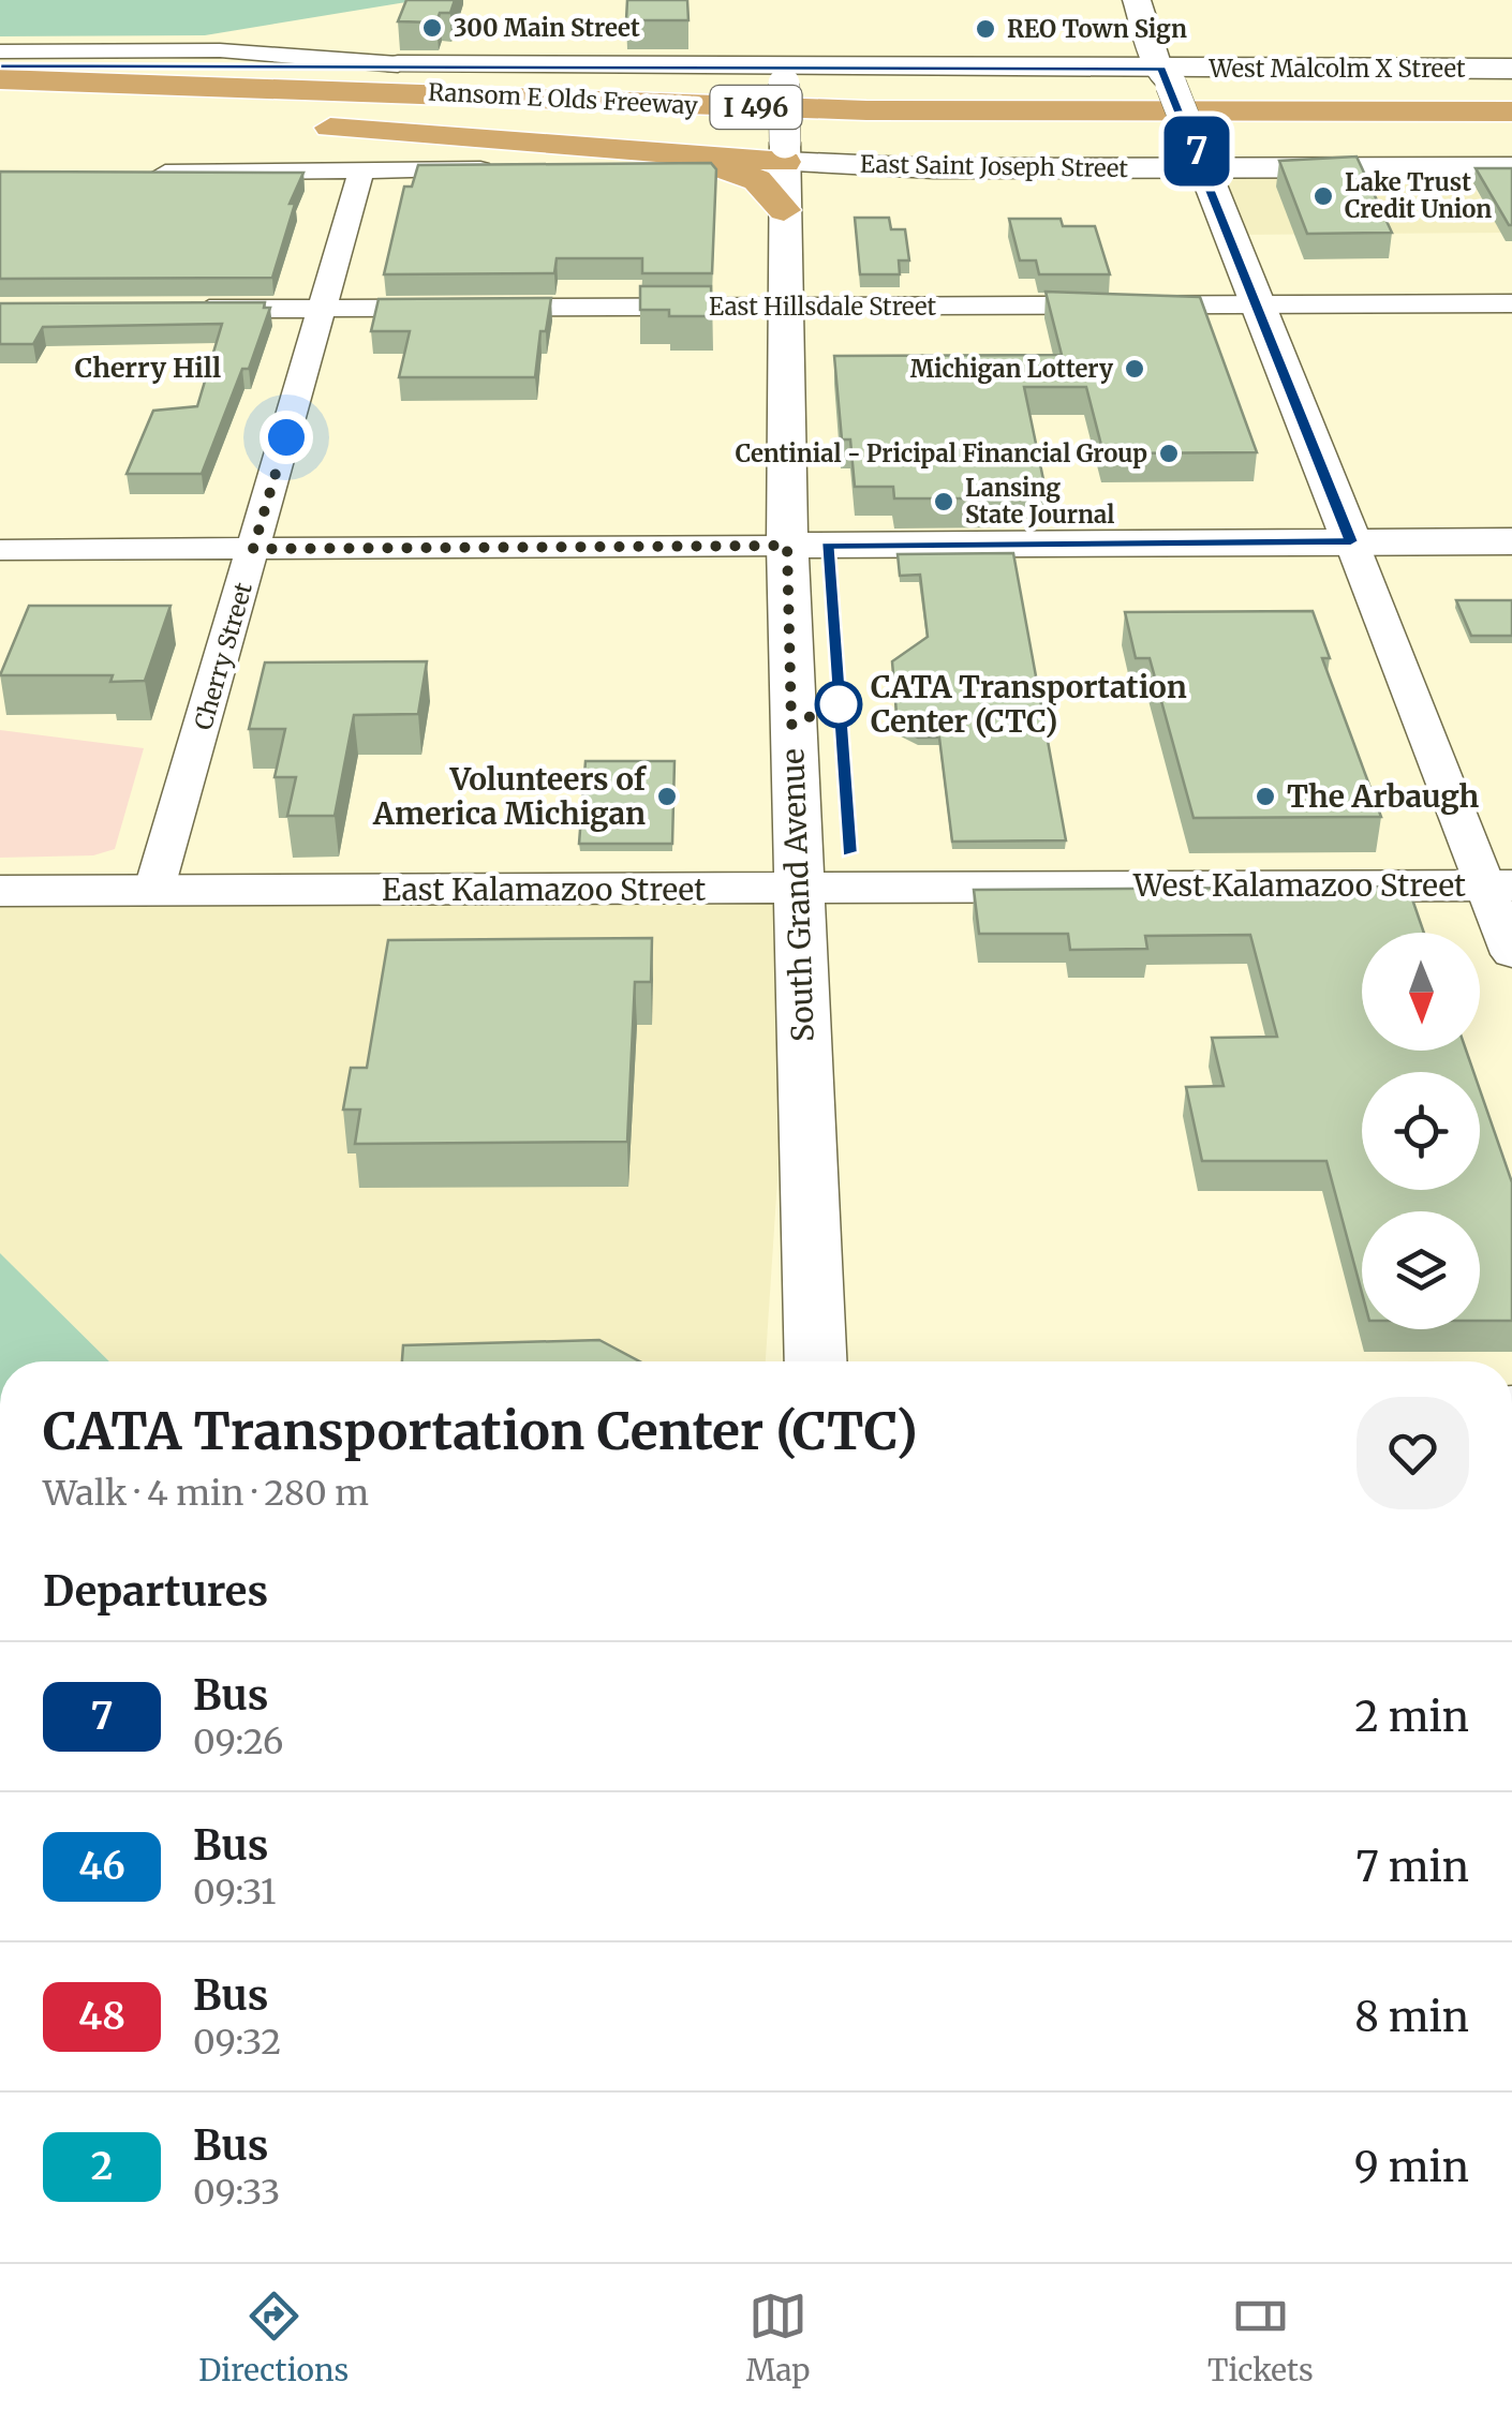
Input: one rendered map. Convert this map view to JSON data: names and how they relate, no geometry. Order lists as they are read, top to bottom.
{
  "streets": {
    "highway": ["Ransom E Olds Freeway", "I 496"],
    "main road": ["West Malcolm X Street", "East Saint Joseph Street"],
    "street": [
      "East Hillsdale Street",
      "Cherry Street",
      "West Kalamazoo Street",
      "East Kalamazoo Street",
      "South Grand Avenue"
    ]
  },
  "crossings": [
    ["West Malcolm X Street", "South Grand Avenue"],
    ["East Saint Joseph Street", "South Grand Avenue"],
    ["East Hillsdale Street", "Cherry Street"],
    ["East Hillsdale Street", "South Grand Avenue"],
    ["Cherry Street", "East Kalamazoo Street"],
    ["West Kalamazoo Street", "East Kalamazoo Street"],
    ["East Kalamazoo Street", "South Grand Avenue"]
  ],
  "districts": ["Cherry Hill"],
  "places": [
    "300 Main Street",
    "REO Town Sign",
    "Lake Trust Credit Union",
    "Michigan Lottery",
    "Centinial - Pricipal Financial Group",
    "Lansing State Journal",
    "CATA Transportation Center (CTC)",
    "Volunteers of America Michigan",
    "The Arbaugh"
  ],
  "lines": ["bus line 7"],
  "north": "bottom",
  "page": {
    "on_map": "7",
    "heading": [
      ["CATA Transportation Center (CTC)", "Walk · 4 min · 280 m"],
      "Departures"
    ],
    "list": [
      {
        "mark": "7",
        "name": "Bus",
        "note": "09:26",
        "value": "2 min"
      },
      {
        "mark": "46",
        "name": "Bus",
        "note": "09:31",
        "value": "7 min"
      },
      {
        "mark": "48",
        "name": "Bus",
        "note": "09:32",
        "value": "8 min"
      },
      {
        "mark": "2",
        "name": "Bus",
        "note": "09:33",
        "value": "9 min"
      }
    ],
    "tabs": ["Directions", "Map", "Tickets"]
  }
}
